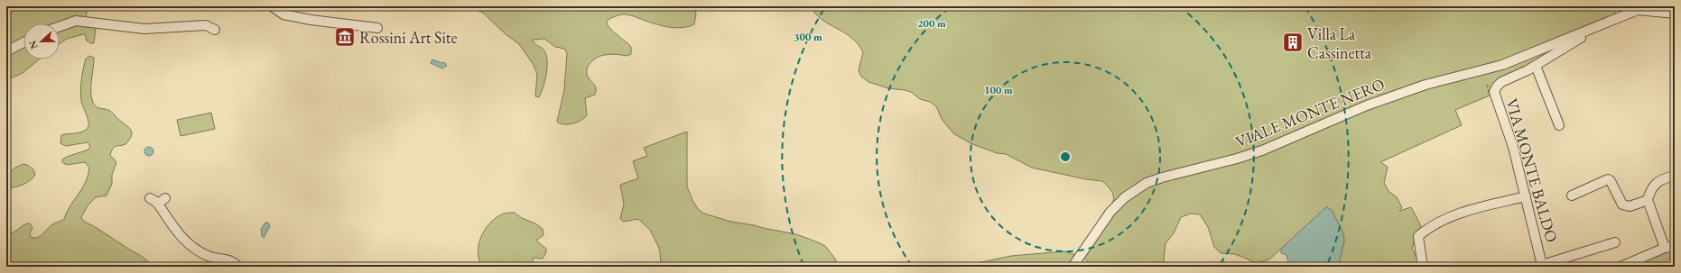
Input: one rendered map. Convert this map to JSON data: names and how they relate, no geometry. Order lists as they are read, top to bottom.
{
  "streets": {
    "street": ["VIALE MONTE NERO", "VIA MONTE BALDO"]
  },
  "crossings": [
    ["VIALE MONTE NERO", "VIA MONTE BALDO"]
  ],
  "places": {
    "museum": ["Rossini Art Site"],
    "building": ["Villa La Cassinetta"]
  },
  "north": "left",
  "rings": ["200 m", "300 m", "100 m"]
}
